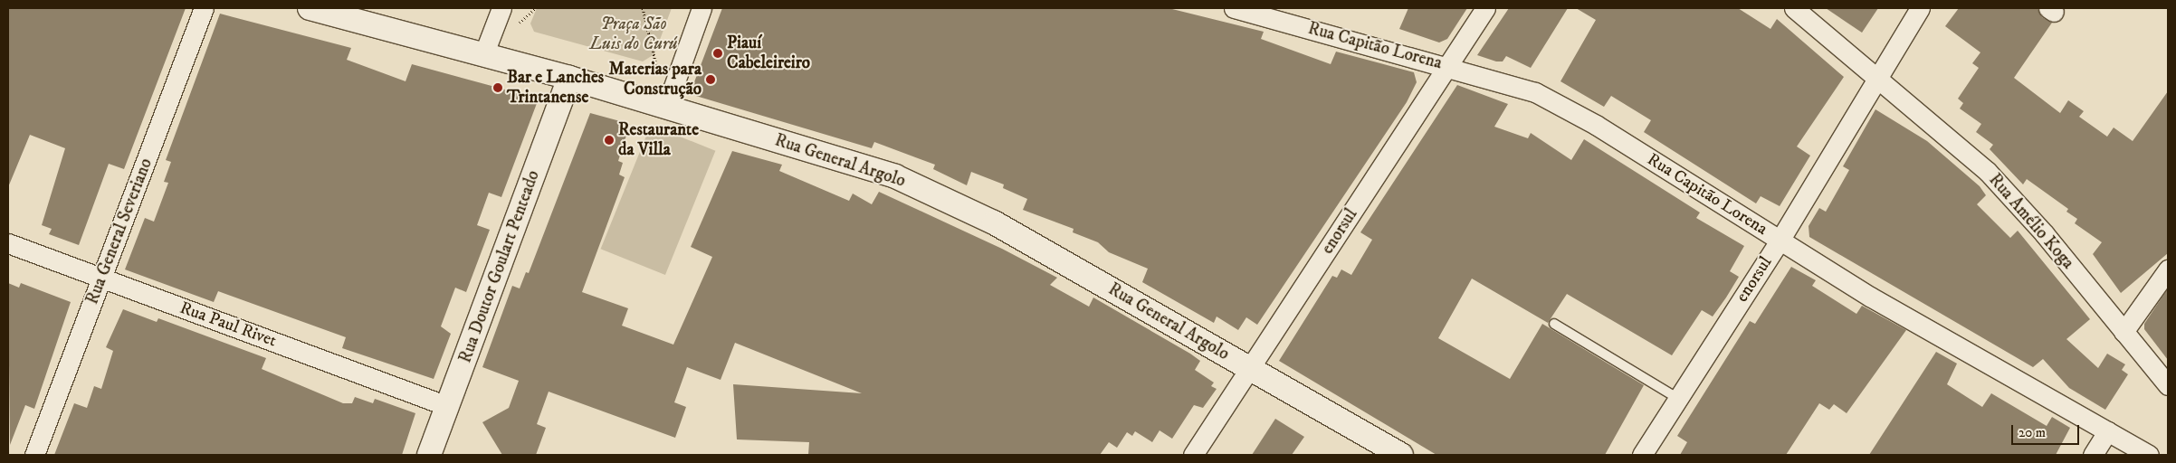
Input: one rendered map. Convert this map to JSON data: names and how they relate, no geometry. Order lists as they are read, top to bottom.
{
  "streets": {
    "street": [
      "Rua Capitão Lorena",
      "Rua General Argolo",
      "Rua Amélio Koga",
      "Rua General Severiano",
      "enorsul",
      "Rua Doutor Goulart Penteado",
      "Rua Paul Rivet"
    ]
  },
  "crossings": [
    ["Rua Capitão Lorena", "enorsul"],
    ["Rua General Argolo", "enorsul"],
    ["Rua General Argolo", "Rua Doutor Goulart Penteado"],
    ["Rua Amélio Koga", "enorsul"],
    ["Rua General Severiano", "Rua Paul Rivet"],
    ["Rua Doutor Goulart Penteado", "Rua Paul Rivet"]
  ],
  "parks": ["Praça São Luis do Curú"],
  "places": [
    "Piauí Cabeleireiro",
    "Materias para Construção",
    "Bar e Lanches Trintanense",
    "Restaurante da Villa"
  ],
  "scale_bar": "20 m"
}
